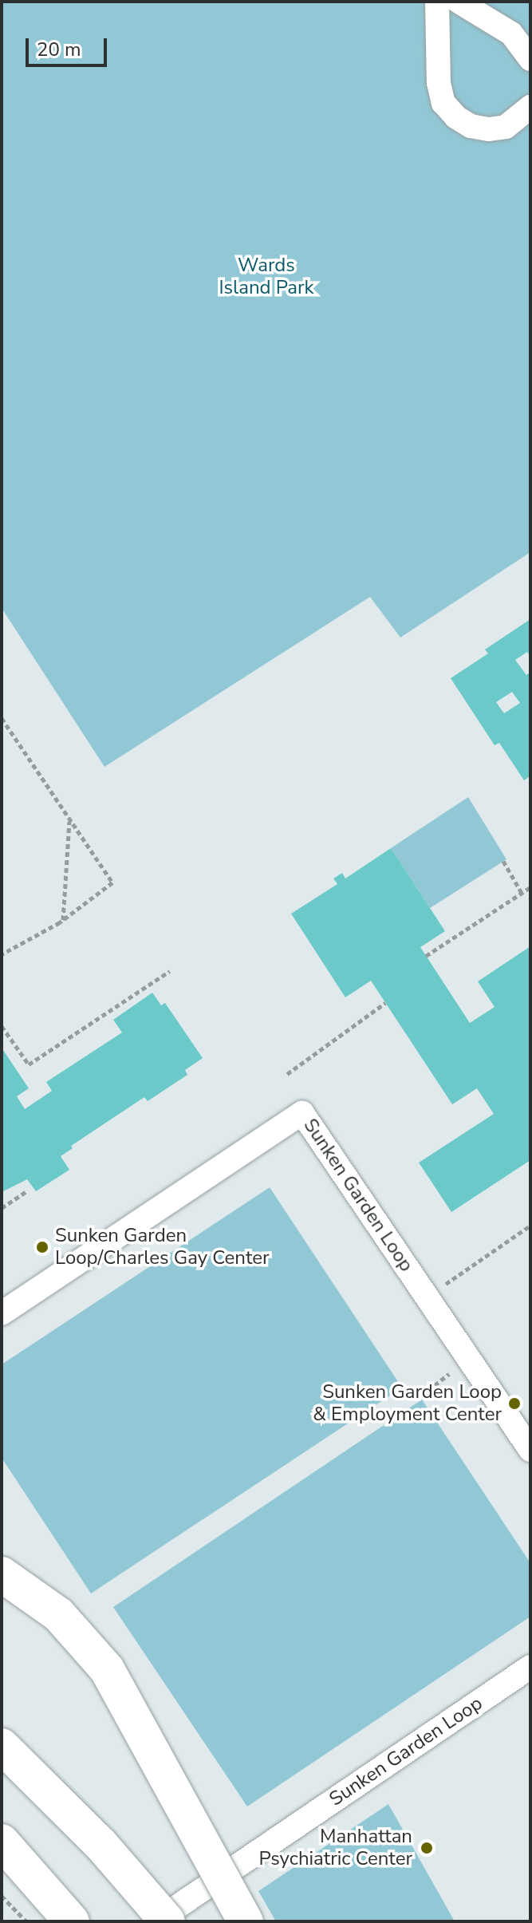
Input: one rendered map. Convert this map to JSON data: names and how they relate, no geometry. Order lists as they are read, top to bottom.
{
  "streets": {
    "street": ["Sunken Garden Loop"]
  },
  "parks": ["Wards Island Park"],
  "places": ["Sunken Garden Loop/Charles Gay Center", "Sunken Garden Loop & Employment Center", "Manhattan Psychiatric Center"],
  "scale_bar": "20 m"
}
